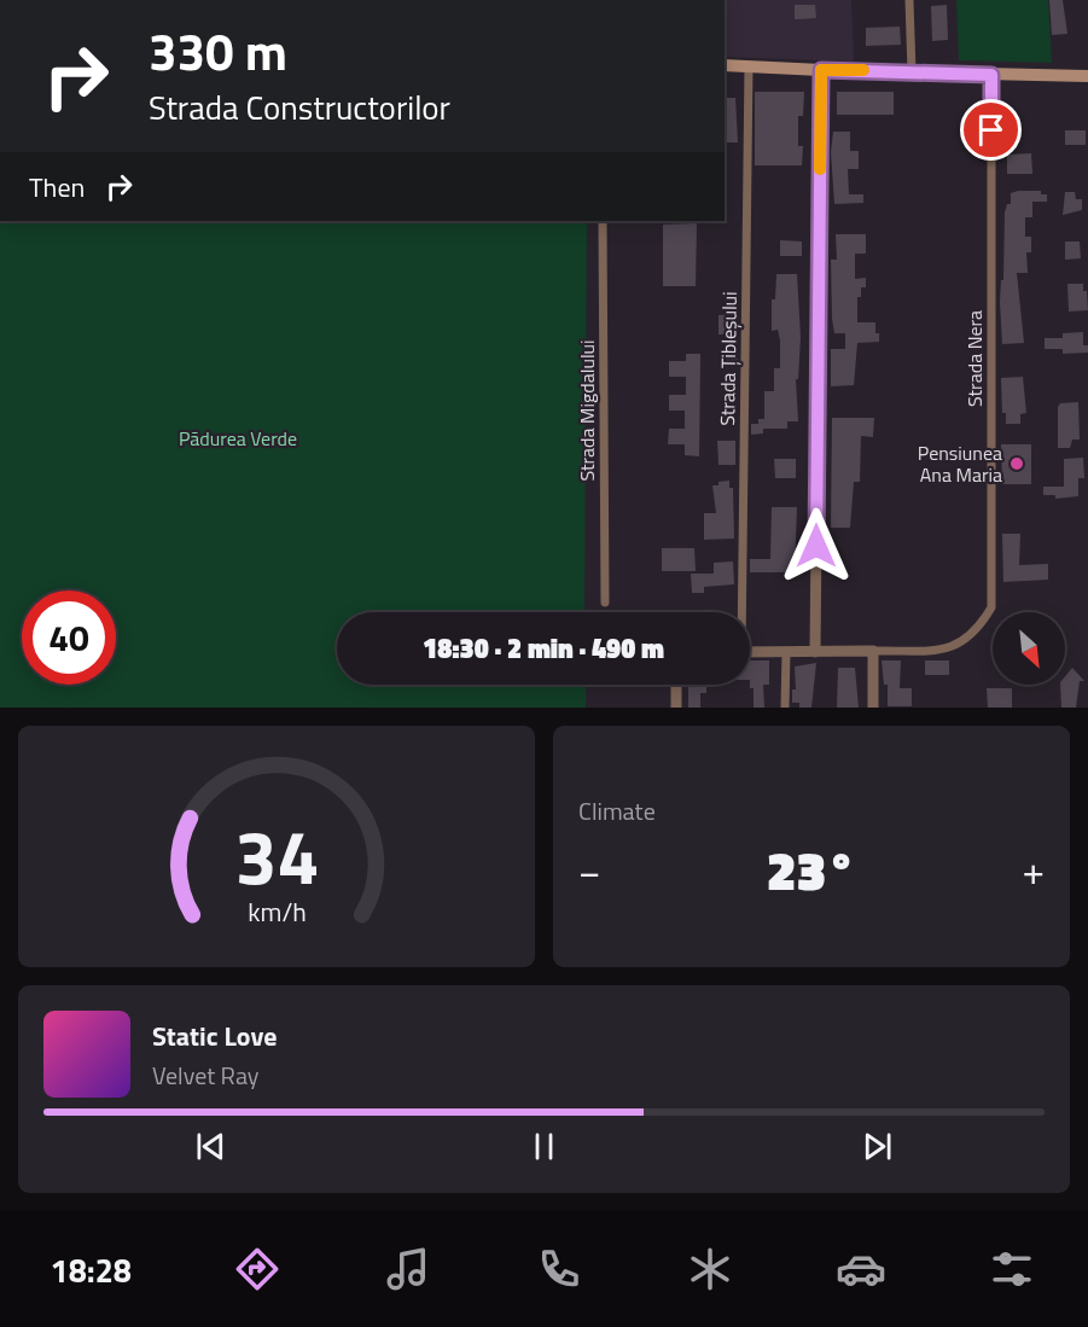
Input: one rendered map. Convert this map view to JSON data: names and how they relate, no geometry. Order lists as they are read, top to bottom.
{
  "streets": {
    "street": ["Strada Țibleșului", "Strada Nera", "Strada Migdalului"]
  },
  "parks": ["Pădurea Verde"],
  "places": ["Pensiunea Ana Maria"],
  "north": "bottom right",
  "page": {
    "turn": ["330 m", "Strada Constructorilor"],
    "then": "Then",
    "limit": "40",
    "trip": "18:30 · 2 min · 490 m",
    "tile": "Climate",
    "heat": ["−", "23°", "+"],
    "song": ["Static Love", "Velvet Ray"],
    "tabs": "18:28",
    "gauge": ["34", "km/h"]
  }
}
